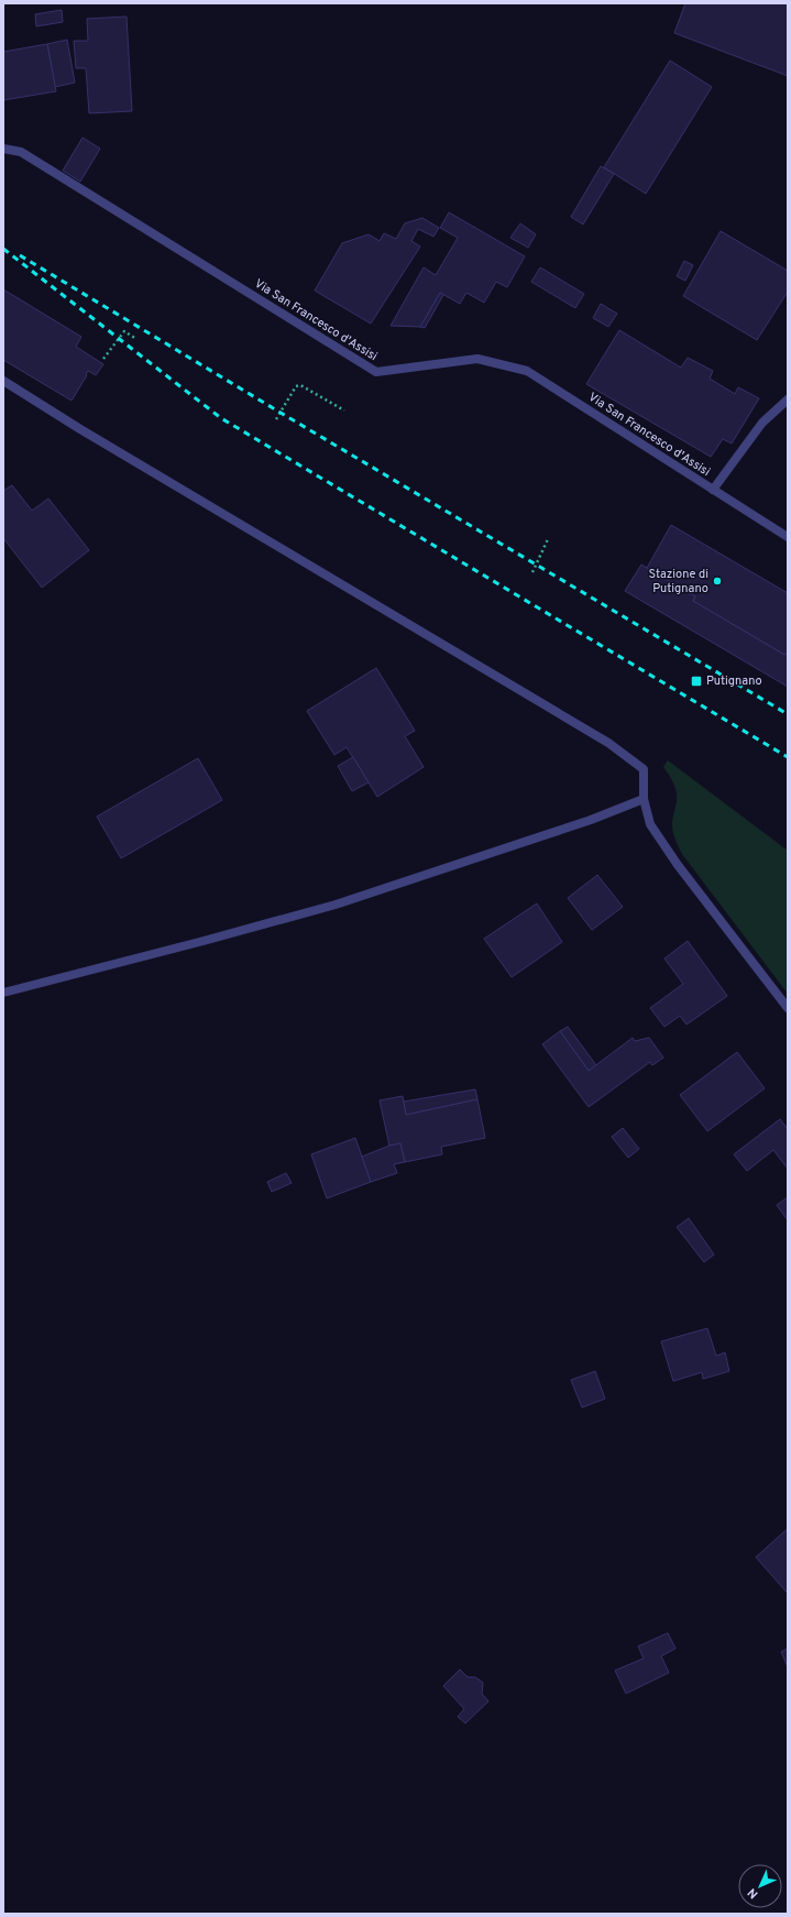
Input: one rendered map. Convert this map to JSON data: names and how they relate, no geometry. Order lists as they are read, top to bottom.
{
  "streets": {
    "street": ["Via San Francesco d'Assisi"]
  },
  "places": {
    "other": ["Stazione di Putignano"],
    "transit": ["Putignano"]
  },
  "north": "bottom left"
}
